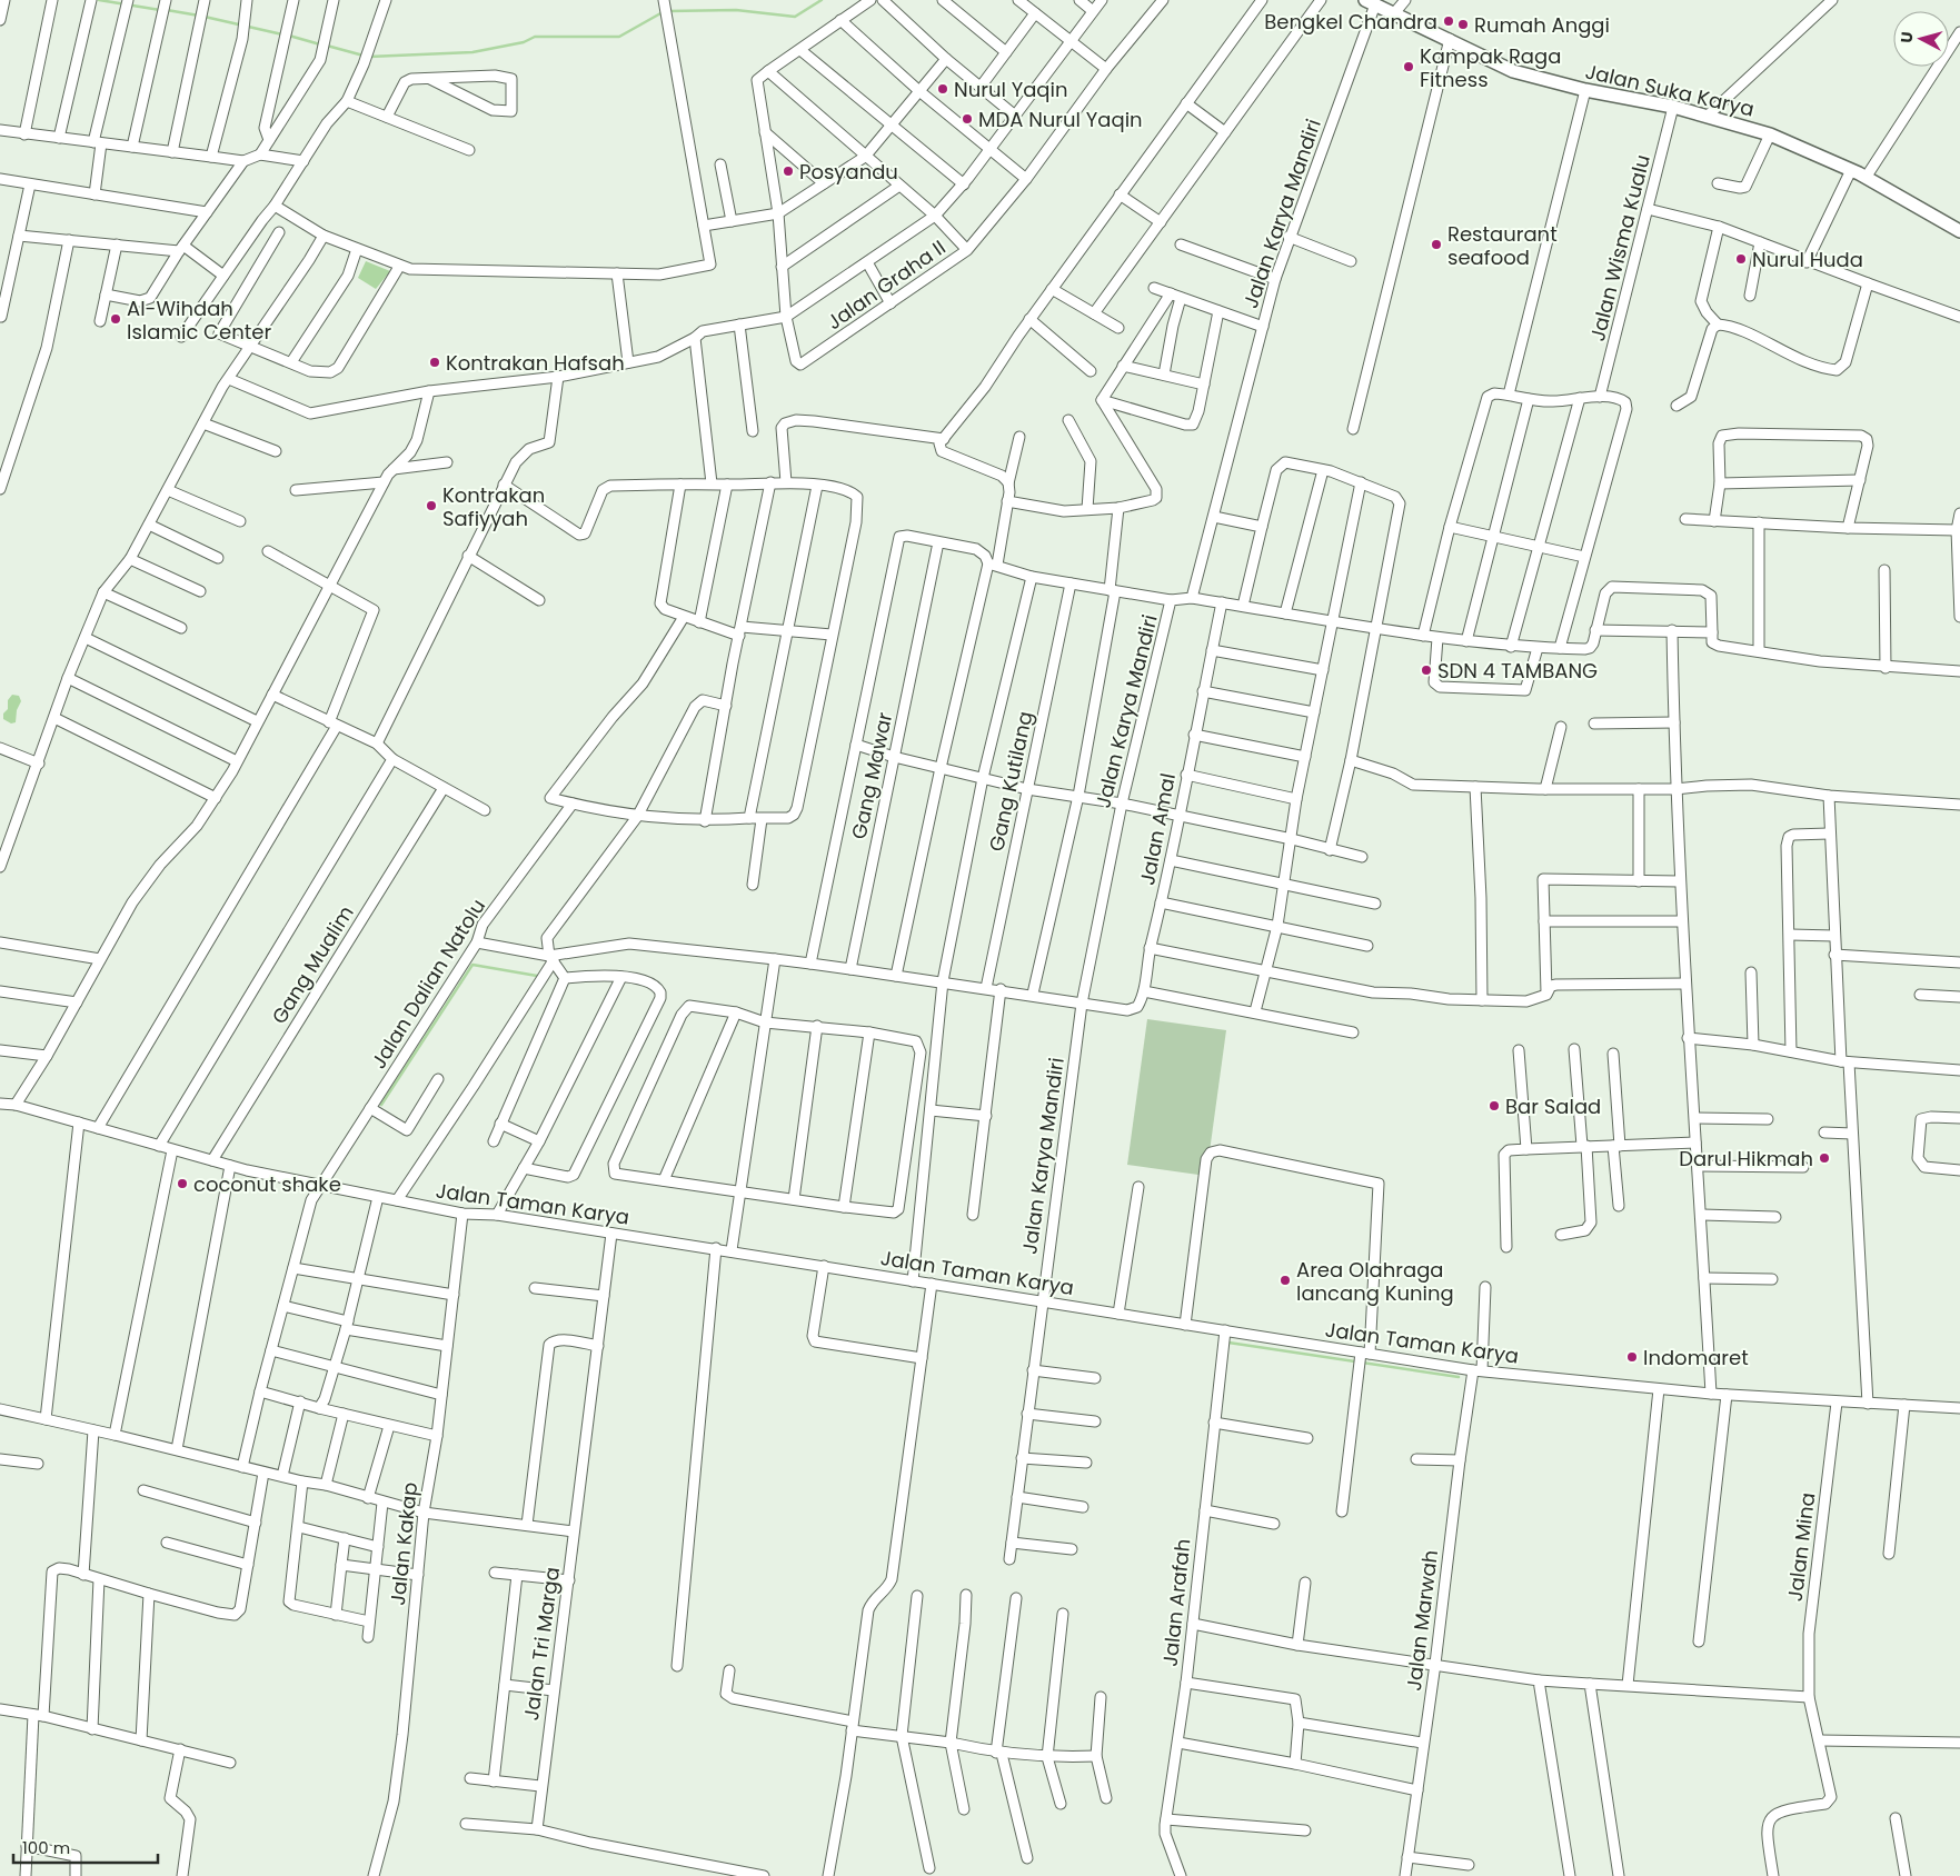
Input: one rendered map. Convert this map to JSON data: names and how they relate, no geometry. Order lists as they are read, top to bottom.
{
  "streets": {
    "main road": ["Jalan Suka Karya"],
    "street": [
      "Jalan Karya Mandiri",
      "Jalan Wisma Kualu",
      "Jalan Graha II",
      "Gang Mawar",
      "Gang Kutilang",
      "Jalan Amal",
      "Gang Mualim",
      "Jalan Dalian Natolu",
      "Jalan Taman Karya",
      "Jalan Kakap",
      "Jalan Mina",
      "Jalan Arafah",
      "Jalan Marwah",
      "Jalan Tri Marga"
    ]
  },
  "crossings": [
    ["Jalan Suka Karya", "Jalan Karya Mandiri"],
    ["Jalan Suka Karya", "Jalan Wisma Kualu"],
    ["Jalan Karya Mandiri", "Jalan Taman Karya"],
    ["Gang Mualim", "Jalan Taman Karya"],
    ["Jalan Dalian Natolu", "Jalan Taman Karya"],
    ["Jalan Taman Karya", "Jalan Kakap"],
    ["Jalan Taman Karya", "Jalan Mina"],
    ["Jalan Taman Karya", "Jalan Arafah"],
    ["Jalan Taman Karya", "Jalan Marwah"],
    ["Jalan Taman Karya", "Jalan Tri Marga"]
  ],
  "places": [
    "Bengkel Chandra",
    "Rumah Anggi",
    "Kampak Raga Fitness",
    "Nurul Yaqin",
    "MDA Nurul Yaqin",
    "Posyandu",
    "Restaurant seafood",
    "Nurul Huda",
    "Al-Wihdah Islamic Center",
    "Kontrakan Hafsah",
    "Kontrakan Safiyyah",
    "SDN 4 TAMBANG",
    "Bar Salad",
    "Darul Hikmah",
    "coconut shake",
    "Area Olahraga lancang Kuning",
    "Indomaret"
  ],
  "scale_bar": "100 m",
  "north": "left"
}
